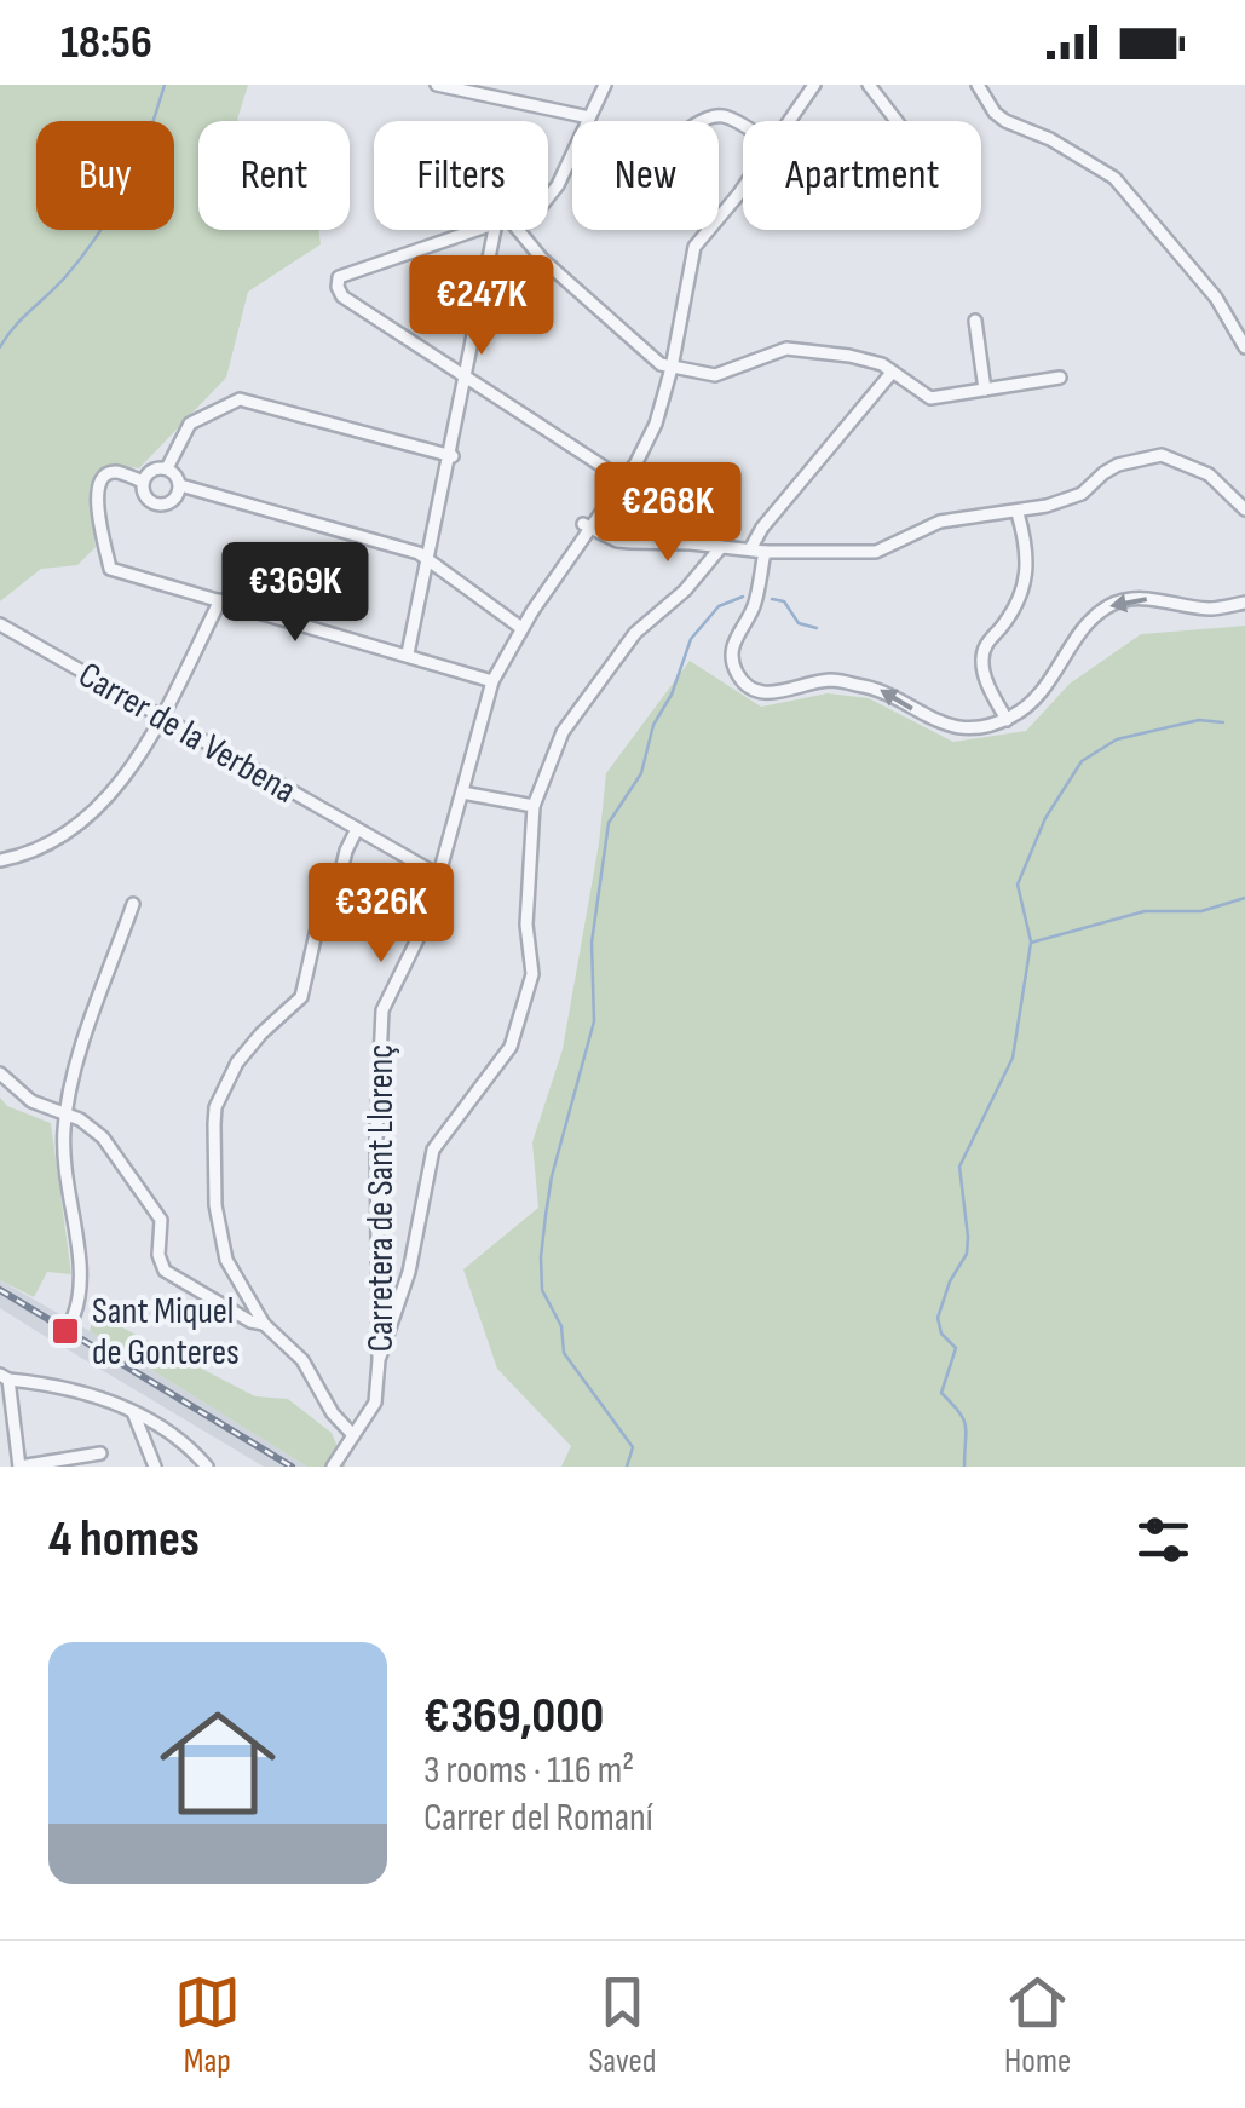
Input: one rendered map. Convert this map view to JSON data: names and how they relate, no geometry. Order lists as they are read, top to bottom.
{
  "streets": {
    "street": ["Carrer de la Verbena", "Carretera de Sant Llorenç"]
  },
  "crossings": [
    ["Carrer de la Verbena", "Carretera de Sant Llorenç"]
  ],
  "places": {
    "transit": ["Sant Miquel de Gonteres"]
  },
  "page": {
    "status": "18:56",
    "chip": [
      "Buy",
      "Rent",
      "Filters",
      "New",
      "Apartment"
    ],
    "price": [
      "€247K",
      "€268K",
      "€369K",
      "€326K"
    ],
    "heading": "4 homes",
    "list": [
      {
        "name": "€369,000",
        "note": "3 rooms · 116 m² · Carrer del Romaní"
      }
    ],
    "tabs": ["Map", "Saved", "Home"]
  }
}
